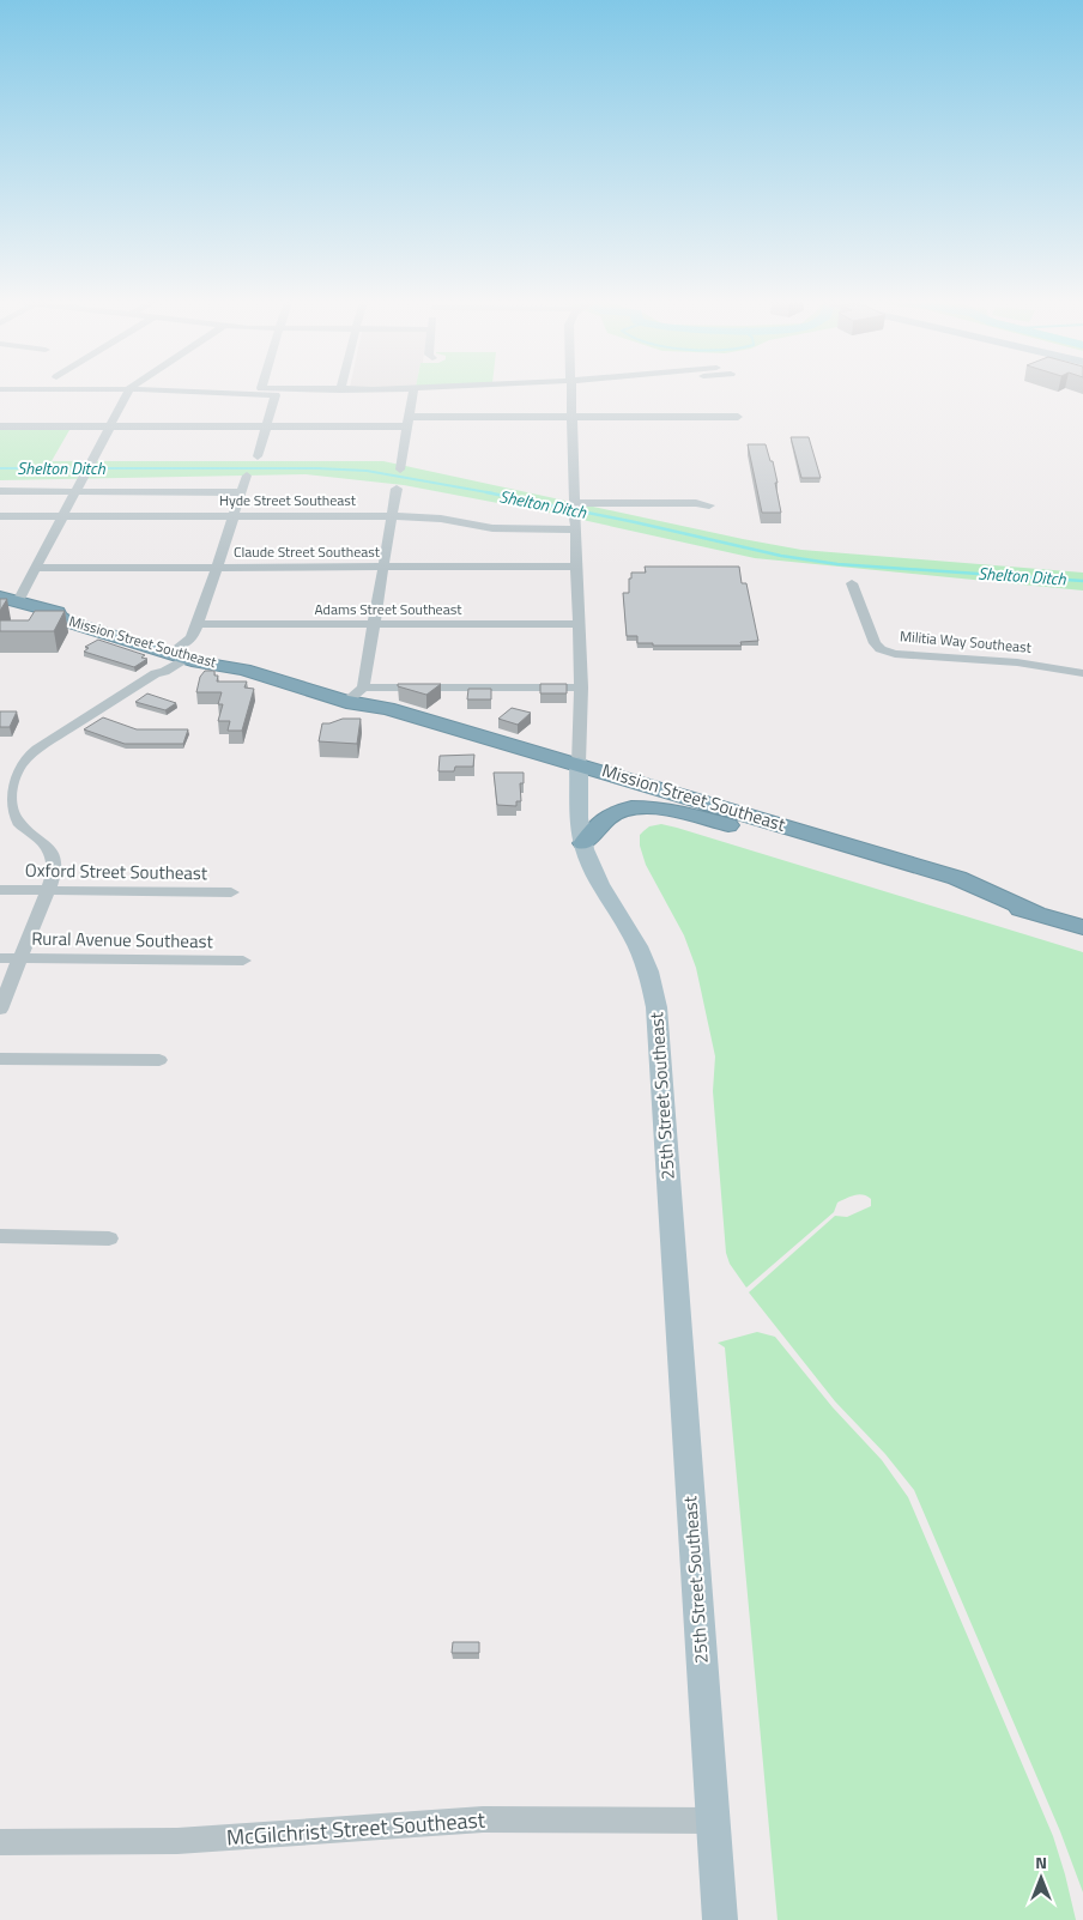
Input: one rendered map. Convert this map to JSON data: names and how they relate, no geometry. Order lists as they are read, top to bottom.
{
  "streets": {
    "highway": ["Mission Street Southeast"],
    "main road": ["25th Street Southeast"],
    "street": [
      "Hyde Street Southeast",
      "Claude Street Southeast",
      "Adams Street Southeast",
      "Militia Way Southeast",
      "Oxford Street Southeast",
      "Rural Avenue Southeast",
      "McGilchrist Street Southeast"
    ]
  },
  "crossings": [
    ["Hyde Street Southeast", "25th Street Southeast"],
    ["Claude Street Southeast", "25th Street Southeast"],
    ["Adams Street Southeast", "25th Street Southeast"],
    ["Mission Street Southeast", "25th Street Southeast"],
    ["25th Street Southeast", "McGilchrist Street Southeast"]
  ],
  "water": ["Shelton Ditch"],
  "north": "top"
}
